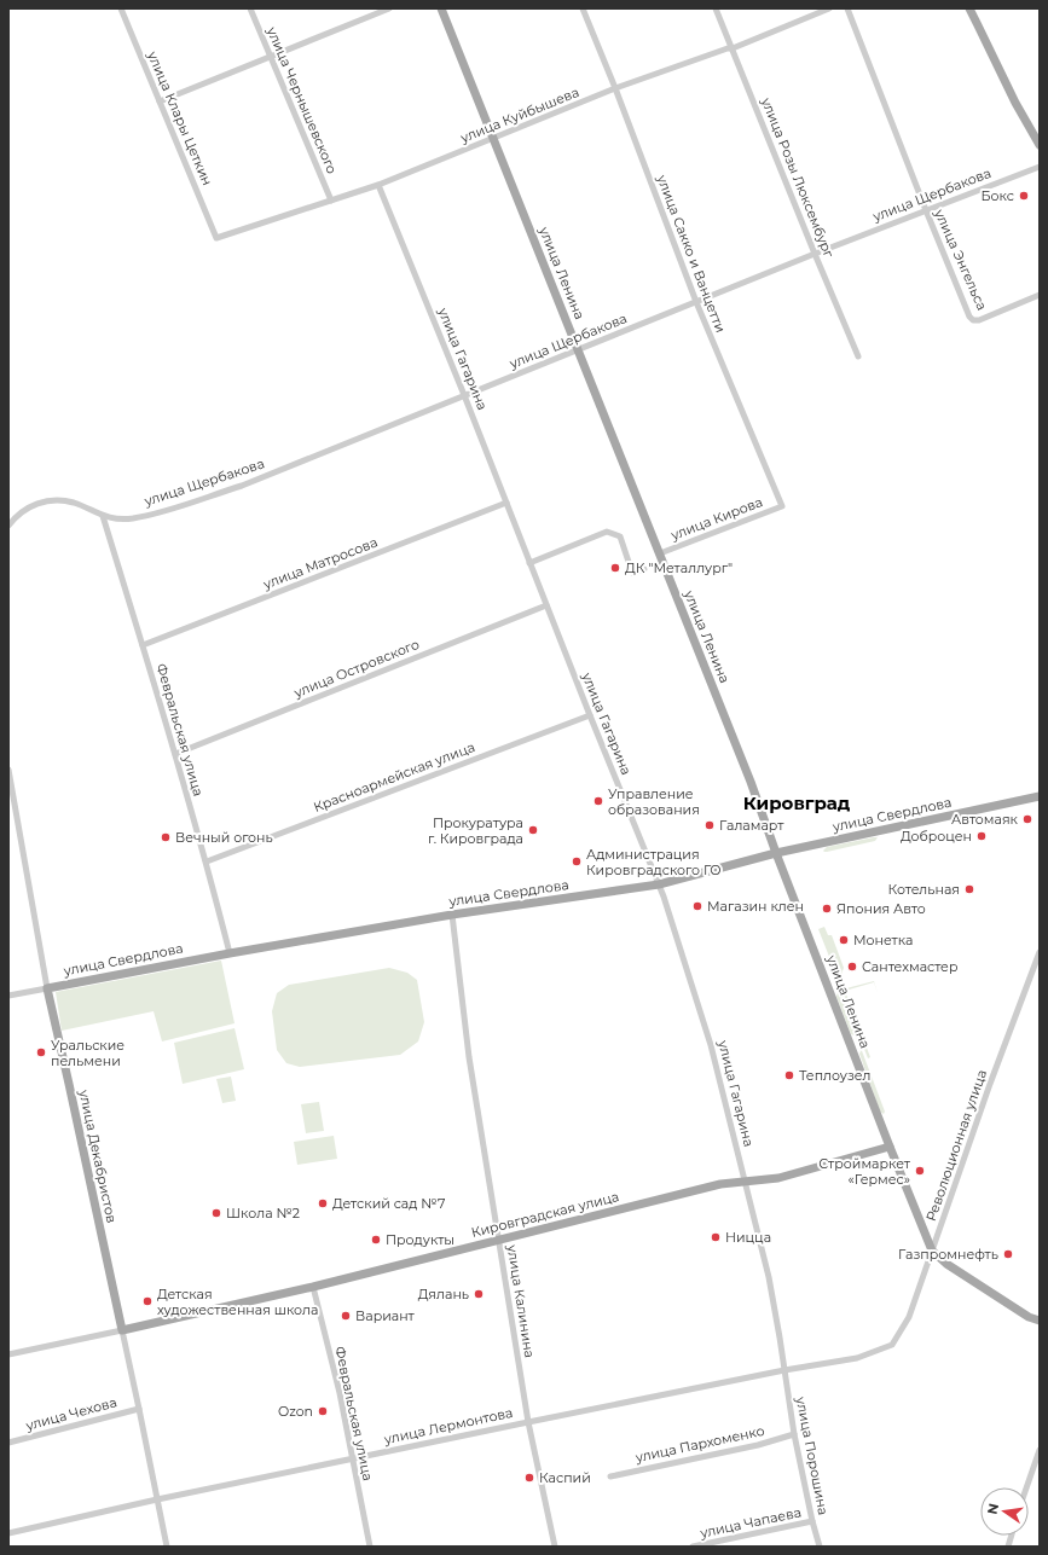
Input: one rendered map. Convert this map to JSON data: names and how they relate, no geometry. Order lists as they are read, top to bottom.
{
  "streets": {
    "main road": [
      "улица Ленина",
      "улица Свердлова",
      "улица Декабристов",
      "Кировградская улица"
    ],
    "street": [
      "улица Чернышевского",
      "улица Куйбышева",
      "улица Клары Цеткин",
      "улица Розы Люксембург",
      "улица Щербакова",
      "улица Сакко и Ванцетти",
      "улица Энгельса",
      "улица Гагарина",
      "улица Кирова",
      "улица Матросова",
      "улица Островского",
      "Февральская улица",
      "Красноармейская улица",
      "Революционная улица",
      "улица Калинина",
      "улица Чехова",
      "улица Лермонтова",
      "улица Пархоменко",
      "улица Порошина",
      "улица Чапаева"
    ]
  },
  "crossings": [
    ["улица Чернышевского", "улица Куйбышева"],
    ["улица Куйбышева", "улица Клары Цеткин"],
    ["улица Куйбышева", "улица Розы Люксембург"],
    ["улица Куйбышева", "улица Сакко и Ванцетти"],
    ["улица Куйбышева", "улица Ленина"],
    ["улица Куйбышева", "улица Гагарина"],
    ["улица Розы Люксембург", "улица Щербакова"],
    ["улица Щербакова", "улица Сакко и Ванцетти"],
    ["улица Щербакова", "улица Энгельса"],
    ["улица Щербакова", "улица Ленина"],
    ["улица Щербакова", "улица Гагарина"],
    ["улица Щербакова", "Февральская улица"],
    ["улица Сакко и Ванцетти", "улица Кирова"],
    ["улица Ленина", "улица Кирова"],
    ["улица Ленина", "улица Свердлова"],
    ["улица Ленина", "Революционная улица"],
    ["улица Ленина", "Кировградская улица"],
    ["улица Гагарина", "улица Матросова"],
    ["улица Гагарина", "улица Островского"],
    ["улица Гагарина", "Красноармейская улица"],
    ["улица Гагарина", "улица Свердлова"],
    ["улица Гагарина", "Кировградская улица"],
    ["улица Гагарина", "улица Лермонтова"],
    ["улица Гагарина", "улица Порошина"],
    ["улица Матросова", "Февральская улица"],
    ["улица Островского", "Февральская улица"],
    ["Февральская улица", "Красноармейская улица"],
    ["Февральская улица", "улица Свердлова"],
    ["Февральская улица", "Кировградская улица"],
    ["Февральская улица", "улица Лермонтова"],
    ["улица Свердлова", "улица Декабристов"],
    ["улица Свердлова", "улица Калинина"],
    ["Революционная улица", "улица Лермонтова"],
    ["улица Декабристов", "Кировградская улица"],
    ["улица Декабристов", "улица Чехова"],
    ["улица Декабристов", "улица Лермонтова"],
    ["Кировградская улица", "улица Калинина"],
    ["улица Калинина", "улица Лермонтова"],
    ["улица Лермонтова", "улица Порошина"],
    ["улица Пархоменко", "улица Порошина"],
    ["улица Порошина", "улица Чапаева"]
  ],
  "districts": ["Кировград"],
  "places": [
    "Бокс",
    "ДК \"Металлург\"",
    "Управление образования",
    "Автомаяк",
    "Галамарт",
    "Прокуратура г. Кировграда",
    "Доброцен",
    "Вечный огонь",
    "Администрация Кировградского ГО",
    "Котельная",
    "Магазин клен",
    "Япония Авто",
    "Монетка",
    "Сантехмастер",
    "Уральские пельмени",
    "Теплоузел",
    "Строймаркет «Гермес»",
    "Детский сад №7",
    "Школа №2",
    "Ницца",
    "Продукты",
    "Газпромнефть",
    "Дялань",
    "Детская художественная школа",
    "Вариант",
    "Ozon",
    "Каспий"
  ],
  "north": "left"
}
